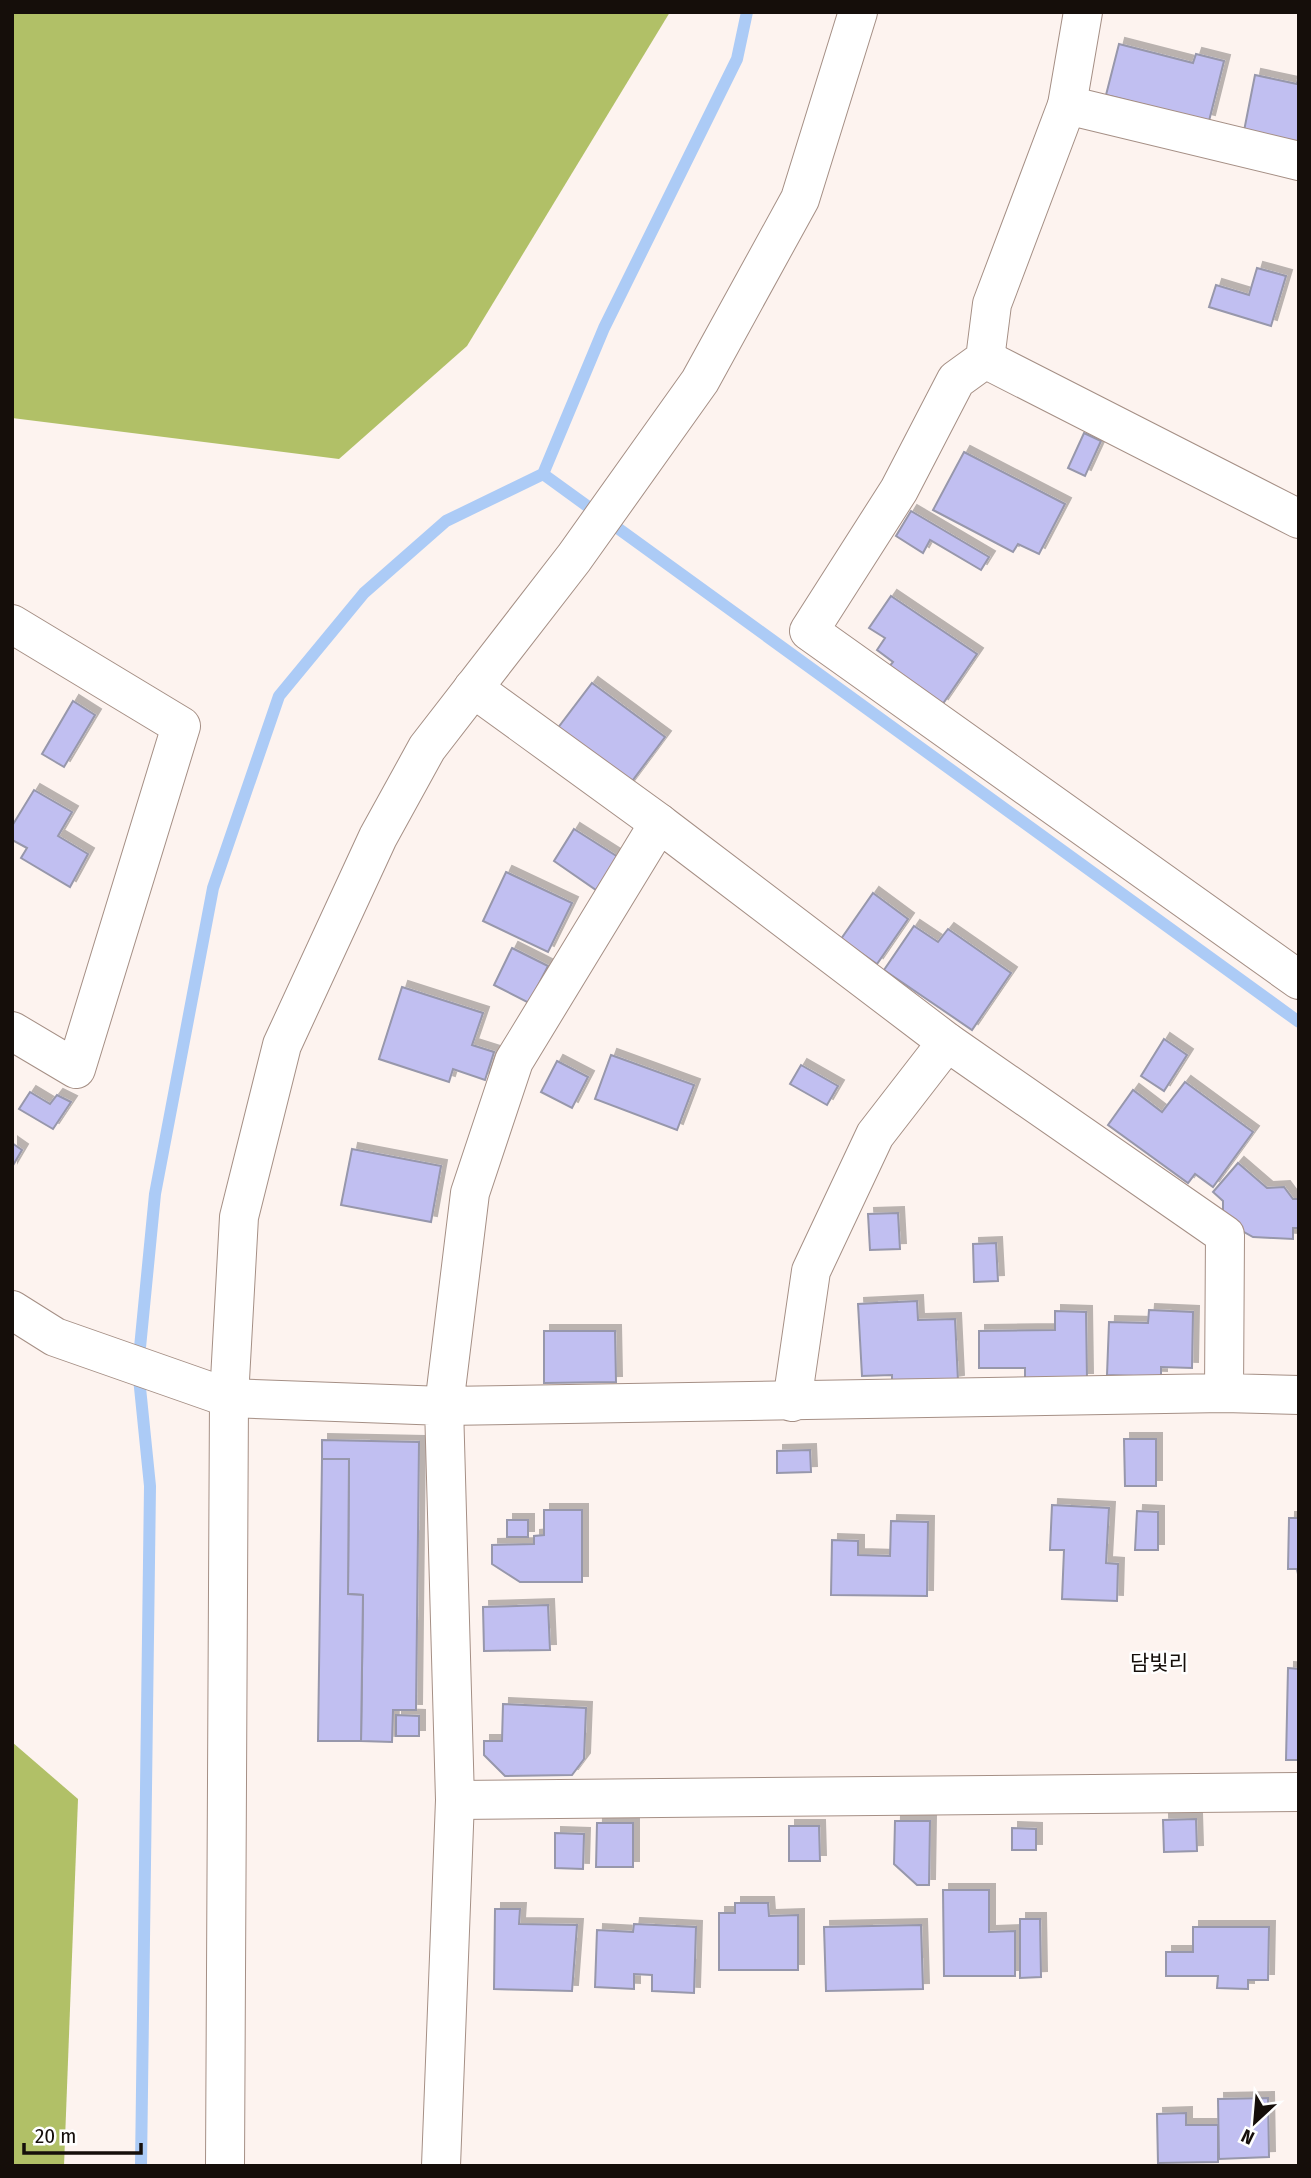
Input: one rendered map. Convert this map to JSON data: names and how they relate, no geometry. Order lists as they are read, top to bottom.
{
  "districts": ["담빛리"],
  "scale_bar": "20 m",
  "north": "bottom left"
}
